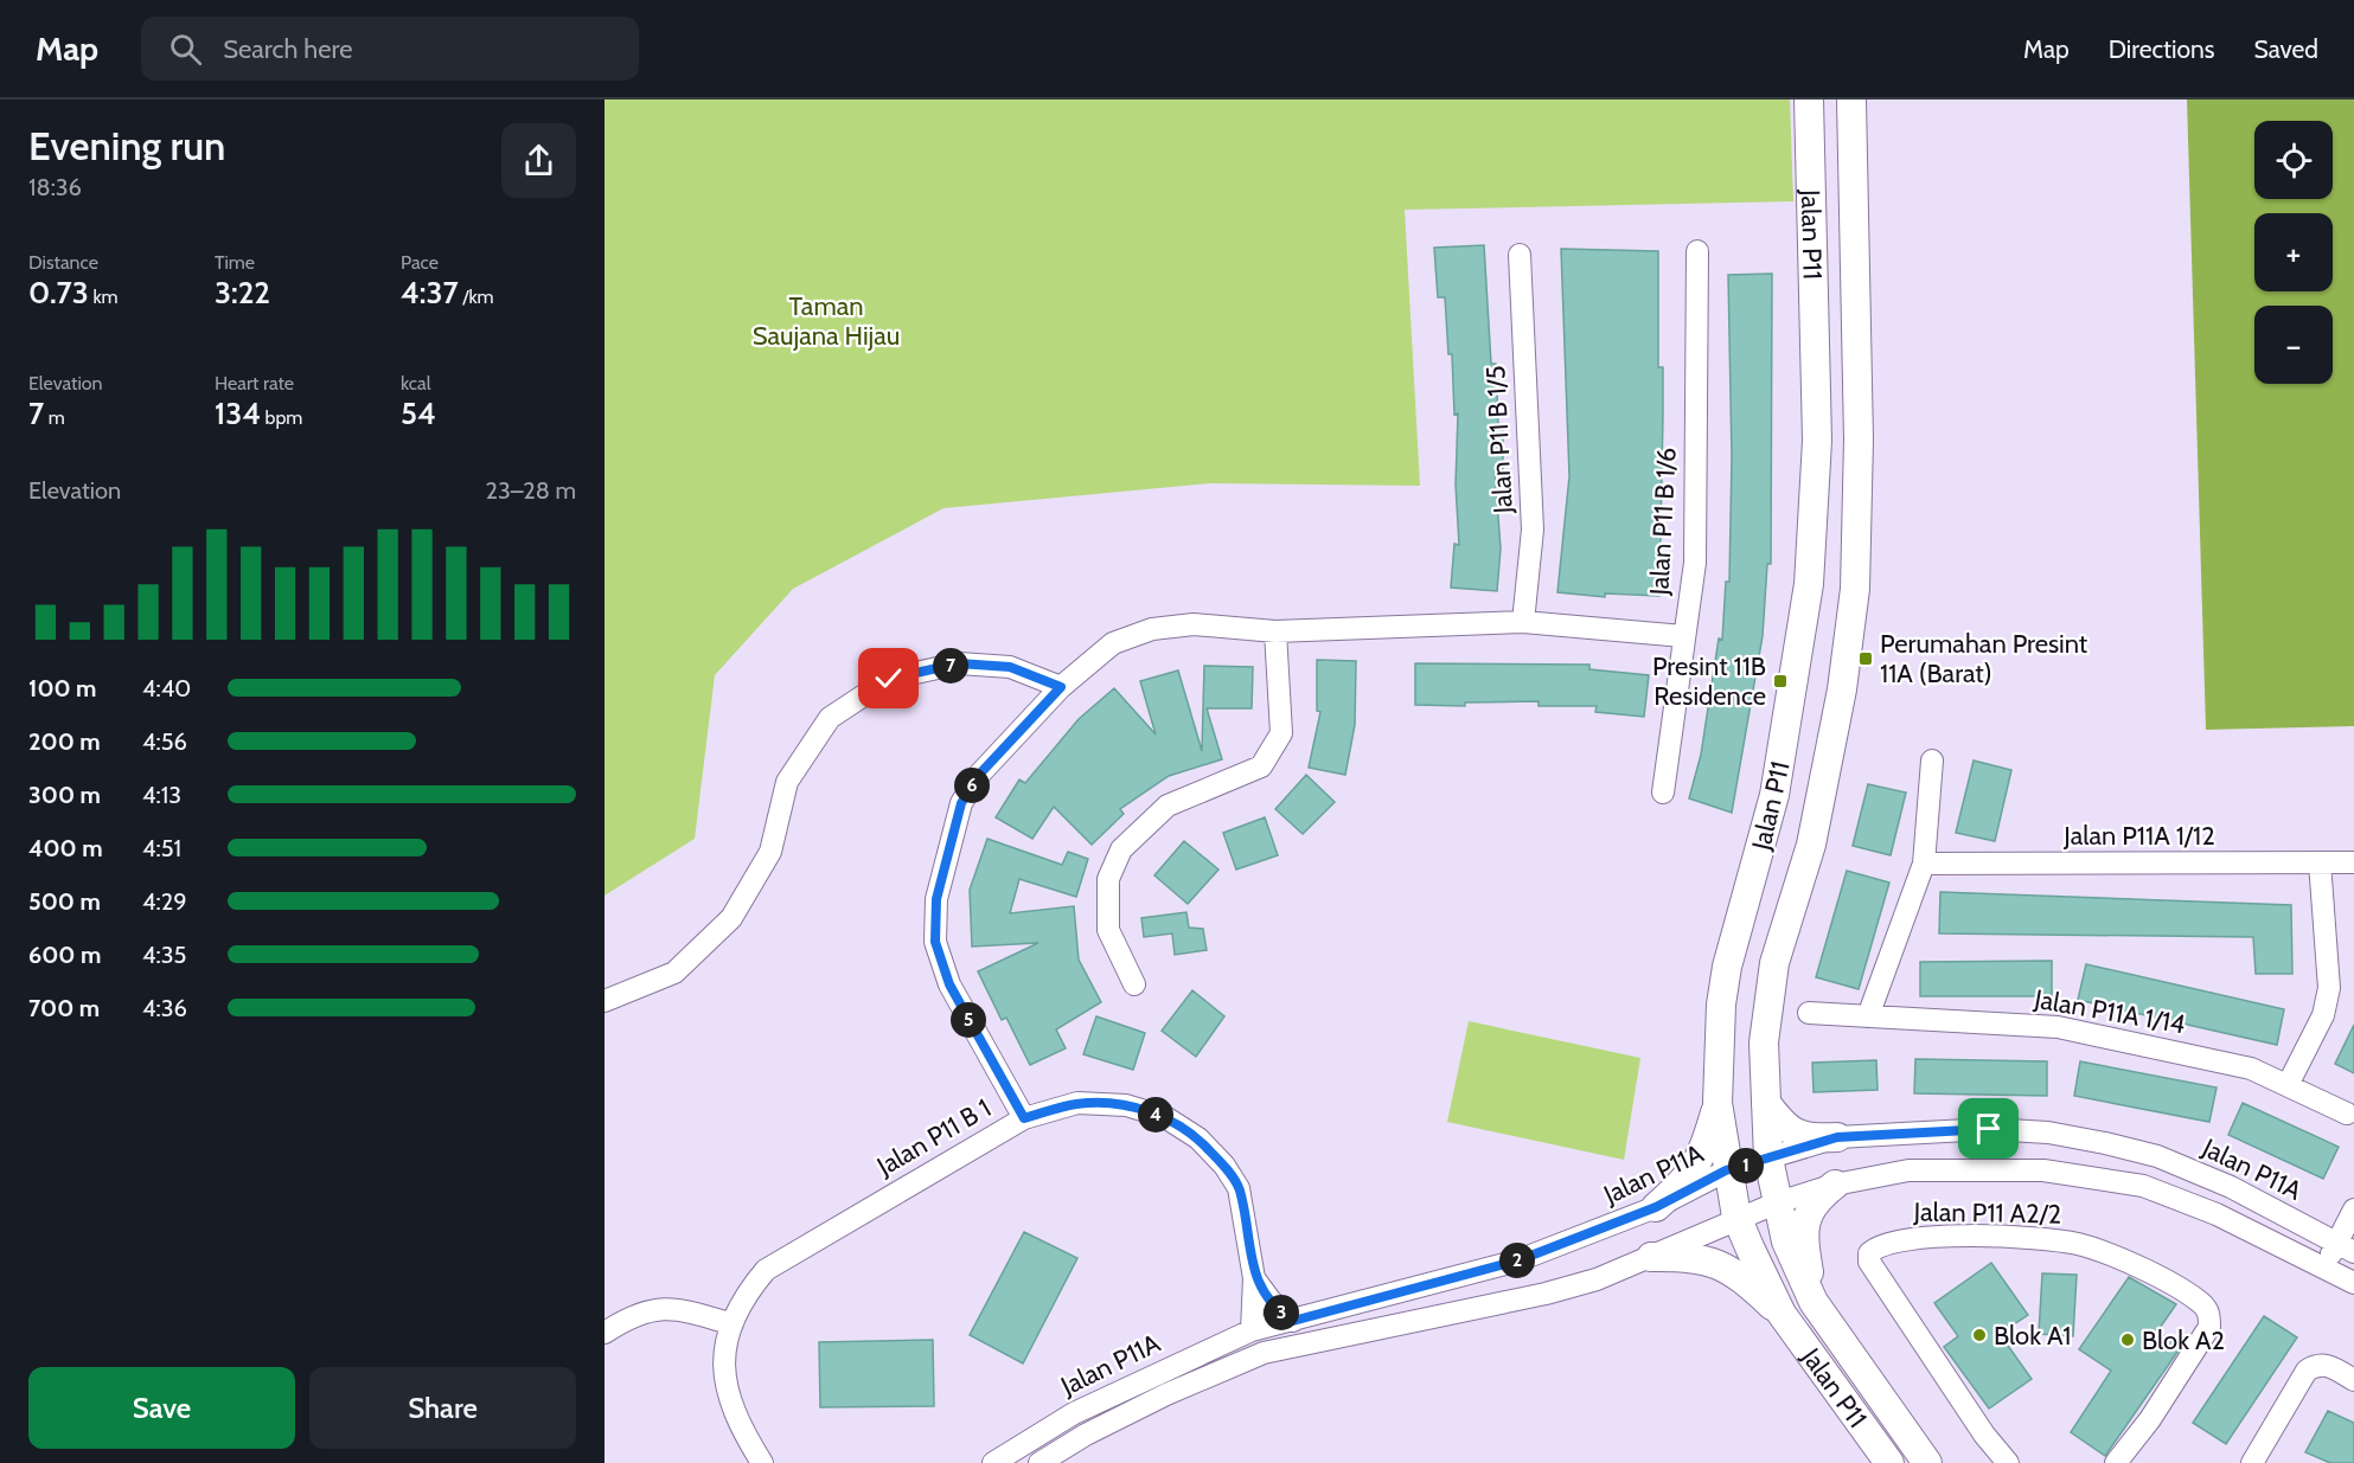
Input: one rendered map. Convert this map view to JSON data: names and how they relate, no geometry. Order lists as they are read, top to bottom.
{
  "streets": {
    "main road": ["Jalan P11"],
    "street": [
      "Jalan P11 B 1/5",
      "Jalan P11 B 1/6",
      "Jalan P11A 1/12",
      "Jalan P11A 1/14",
      "Jalan P11 B 1",
      "Jalan P11A",
      "Jalan P11 A2/2"
    ]
  },
  "crossings": [
    ["Jalan P11", "Jalan P11A"],
    ["Jalan P11 B 1", "Jalan P11A"]
  ],
  "parks": ["Taman Saujana Hijau"],
  "places": {
    "transit": ["Perumahan Presint 11A (Barat)", "Presint 11B Residence"],
    "other": ["Blok A1", "Blok A2"]
  },
  "page": {
    "header": "Map",
    "search": "Search here",
    "nav": ["Map", "Directions", "Saved"],
    "heading": ["Evening run", "18:36"],
    "map_buttons": ["+", "−"],
    "stats": [
      ["Distance", "0.73 km"],
      ["Time", "3:22"],
      ["Pace", "4:37 /km"],
      ["Elevation", "7 m"],
      ["Heart rate", "134 bpm"],
      ["kcal", "54"]
    ],
    "chart": ["Elevation", "23–28 m"],
    "pins": [
      "7",
      "6",
      "5",
      "4",
      "1",
      "2",
      "3"
    ],
    "list": [
      {
        "name": "100 m",
        "note": "4:40"
      },
      {
        "name": "200 m",
        "note": "4:56"
      },
      {
        "name": "300 m",
        "note": "4:13"
      },
      {
        "name": "400 m",
        "note": "4:51"
      },
      {
        "name": "500 m",
        "note": "4:29"
      },
      {
        "name": "600 m",
        "note": "4:35"
      },
      {
        "name": "700 m",
        "note": "4:36"
      }
    ],
    "buttons": ["Save", "Share"]
  }
}
